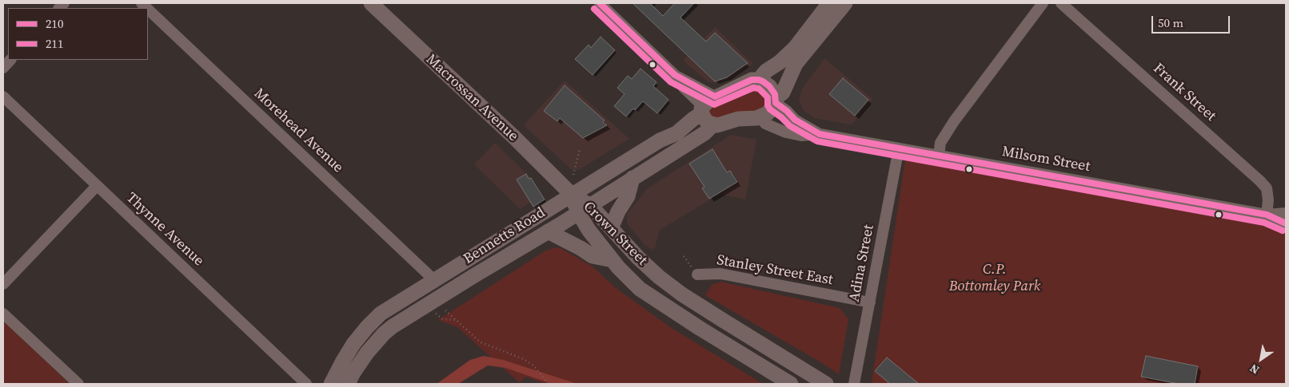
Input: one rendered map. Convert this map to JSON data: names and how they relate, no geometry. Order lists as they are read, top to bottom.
{
  "streets": {
    "main road": ["Macrossan Avenue", "Crown Street", "Bennetts Road"],
    "street": [
      "Frank Street",
      "Morehead Avenue",
      "Milsom Street",
      "Thynne Avenue",
      "Adina Street",
      "Stanley Street East"
    ]
  },
  "crossings": [
    ["Frank Street", "Milsom Street"],
    ["Macrossan Avenue", "Crown Street"],
    ["Macrossan Avenue", "Bennetts Road"],
    ["Morehead Avenue", "Bennetts Road"],
    ["Milsom Street", "Adina Street"],
    ["Crown Street", "Bennetts Road"],
    ["Adina Street", "Stanley Street East"]
  ],
  "parks": ["C.P. Bottomley Park"],
  "lines": ["transit line 210", "transit line 211"],
  "legend": ["210", "211"],
  "scale_bar": "50 m",
  "north": "bottom left"
}
